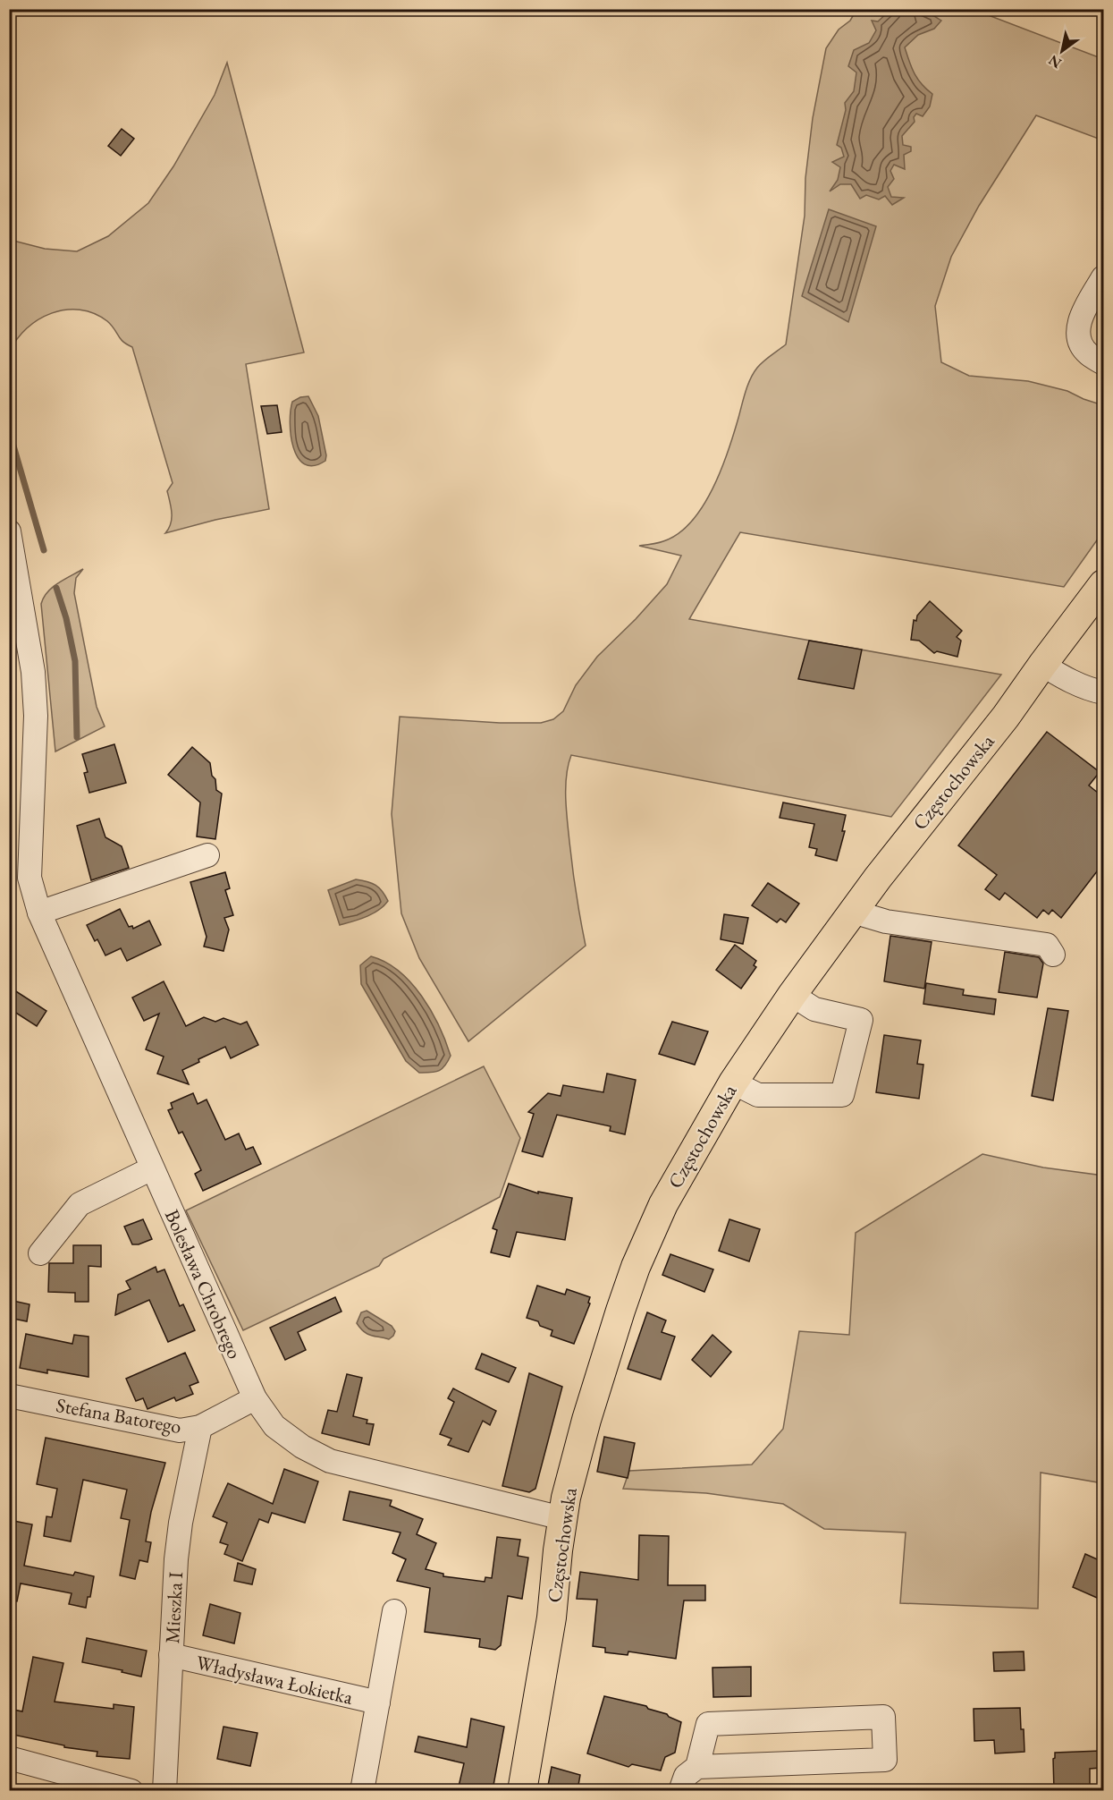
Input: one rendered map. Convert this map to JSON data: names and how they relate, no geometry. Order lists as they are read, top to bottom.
{
  "streets": {
    "main road": ["Częstochowska"],
    "street": [
      "Bolesława Chrobrego",
      "Stefana Batorego",
      "Mieszka I",
      "Władysława Łokietka"
    ]
  },
  "crossings": [
    ["Częstochowska", "Bolesława Chrobrego"],
    ["Bolesława Chrobrego", "Stefana Batorego"],
    ["Stefana Batorego", "Mieszka I"],
    ["Mieszka I", "Władysława Łokietka"]
  ],
  "north": "bottom left"
}
